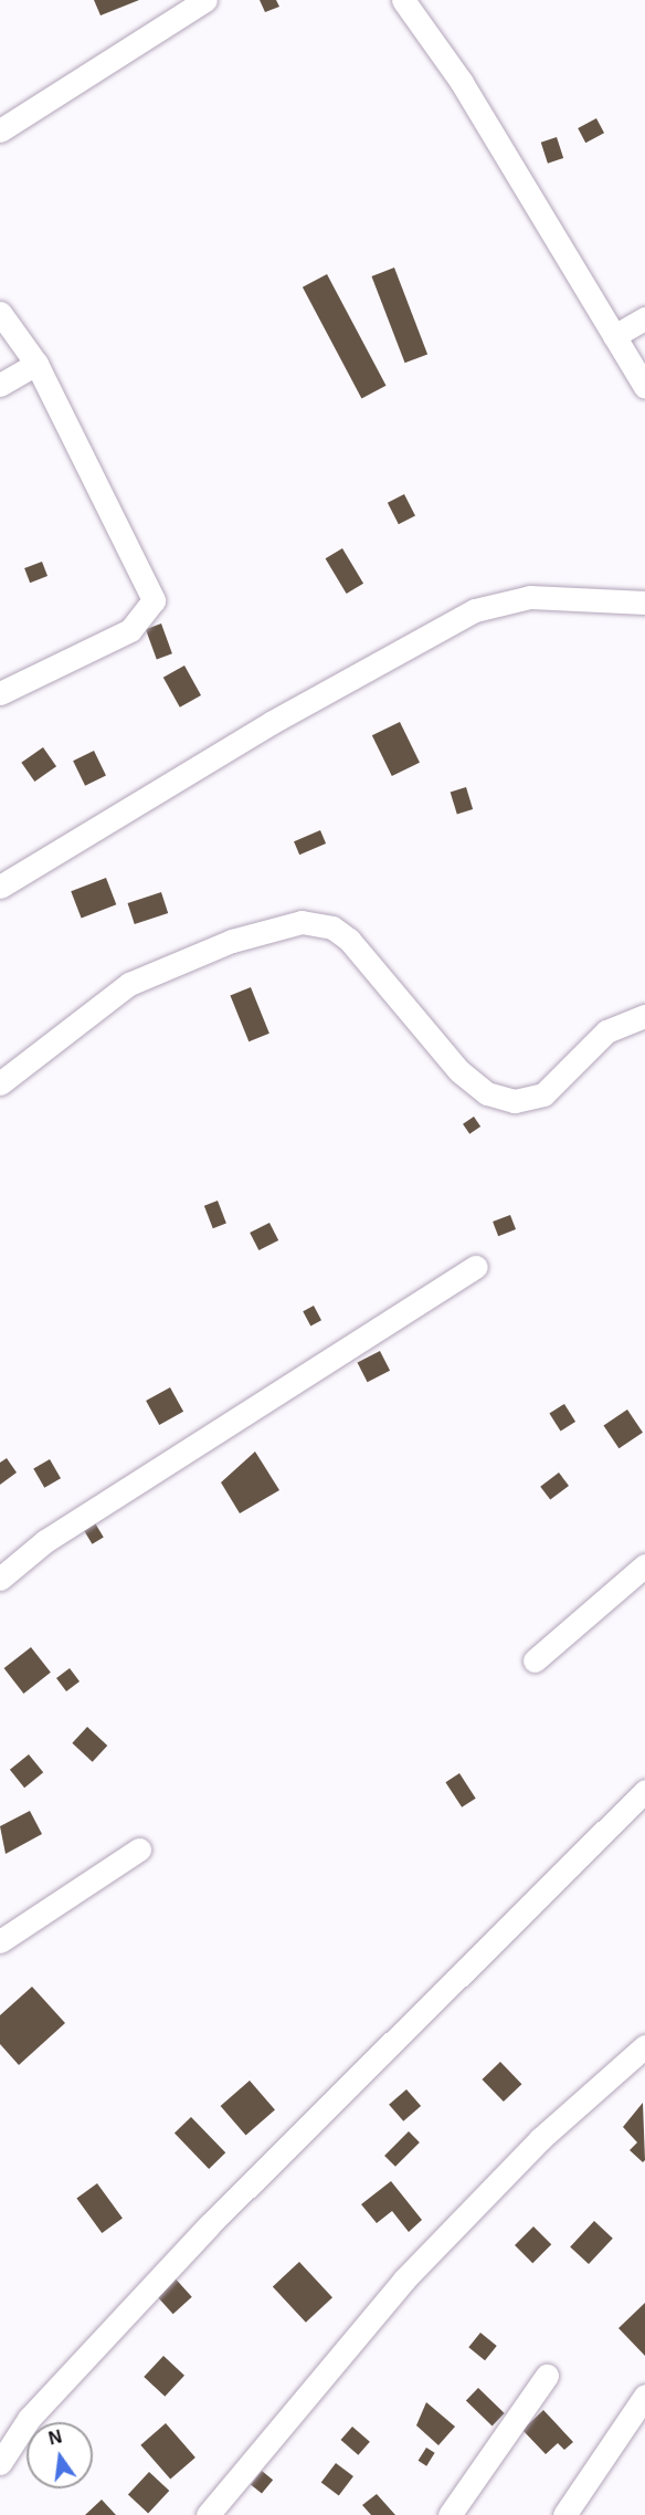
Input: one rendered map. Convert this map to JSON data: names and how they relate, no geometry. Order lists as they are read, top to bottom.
{
  "north": "top"
}
